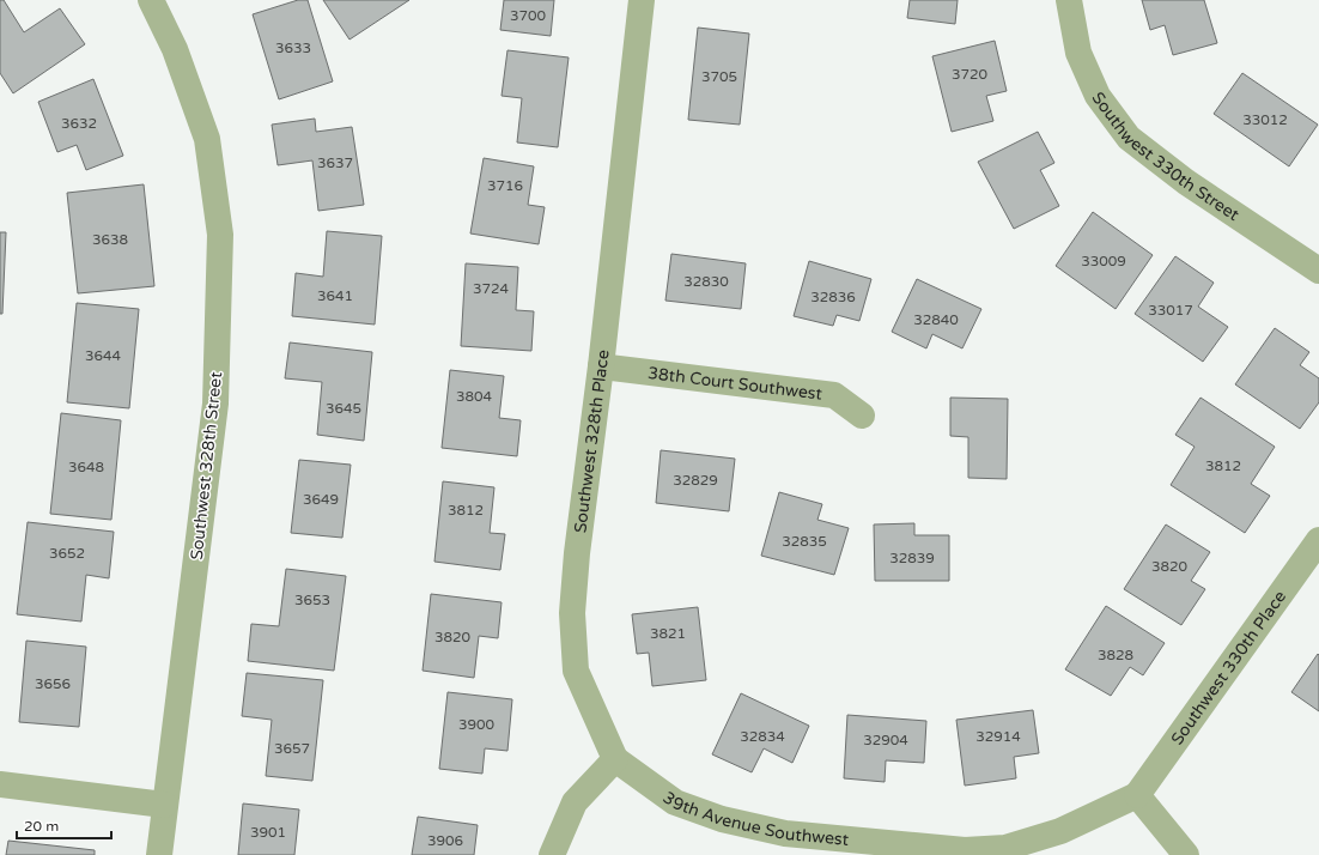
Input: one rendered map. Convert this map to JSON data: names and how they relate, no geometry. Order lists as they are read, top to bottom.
{
  "streets": {
    "street": [
      "Southwest 330th Street",
      "38th Court Southwest",
      "Southwest 328th Place",
      "Southwest 328th Street",
      "Southwest 330th Place",
      "39th Avenue Southwest"
    ]
  },
  "crossings": [
    ["38th Court Southwest", "Southwest 328th Place"],
    ["Southwest 328th Place", "39th Avenue Southwest"],
    ["Southwest 330th Place", "39th Avenue Southwest"]
  ],
  "house_numbers": [
    "3700",
    "3633",
    "3720",
    "3705",
    "33012",
    "3632",
    "3637",
    "3716",
    "3638",
    "33009",
    "32830",
    "3724",
    "3641",
    "32836",
    "33017",
    "32840",
    "3644",
    "3804",
    "3645",
    "3812",
    "3648",
    "32829",
    "3649",
    "3812",
    "32835",
    "3652",
    "32839",
    "3820",
    "3653",
    "3821",
    "3820",
    "3828",
    "3656",
    "3900",
    "32834",
    "32914",
    "32904",
    "3657",
    "3901",
    "3906"
  ],
  "scale_bar": "20 m"
}
